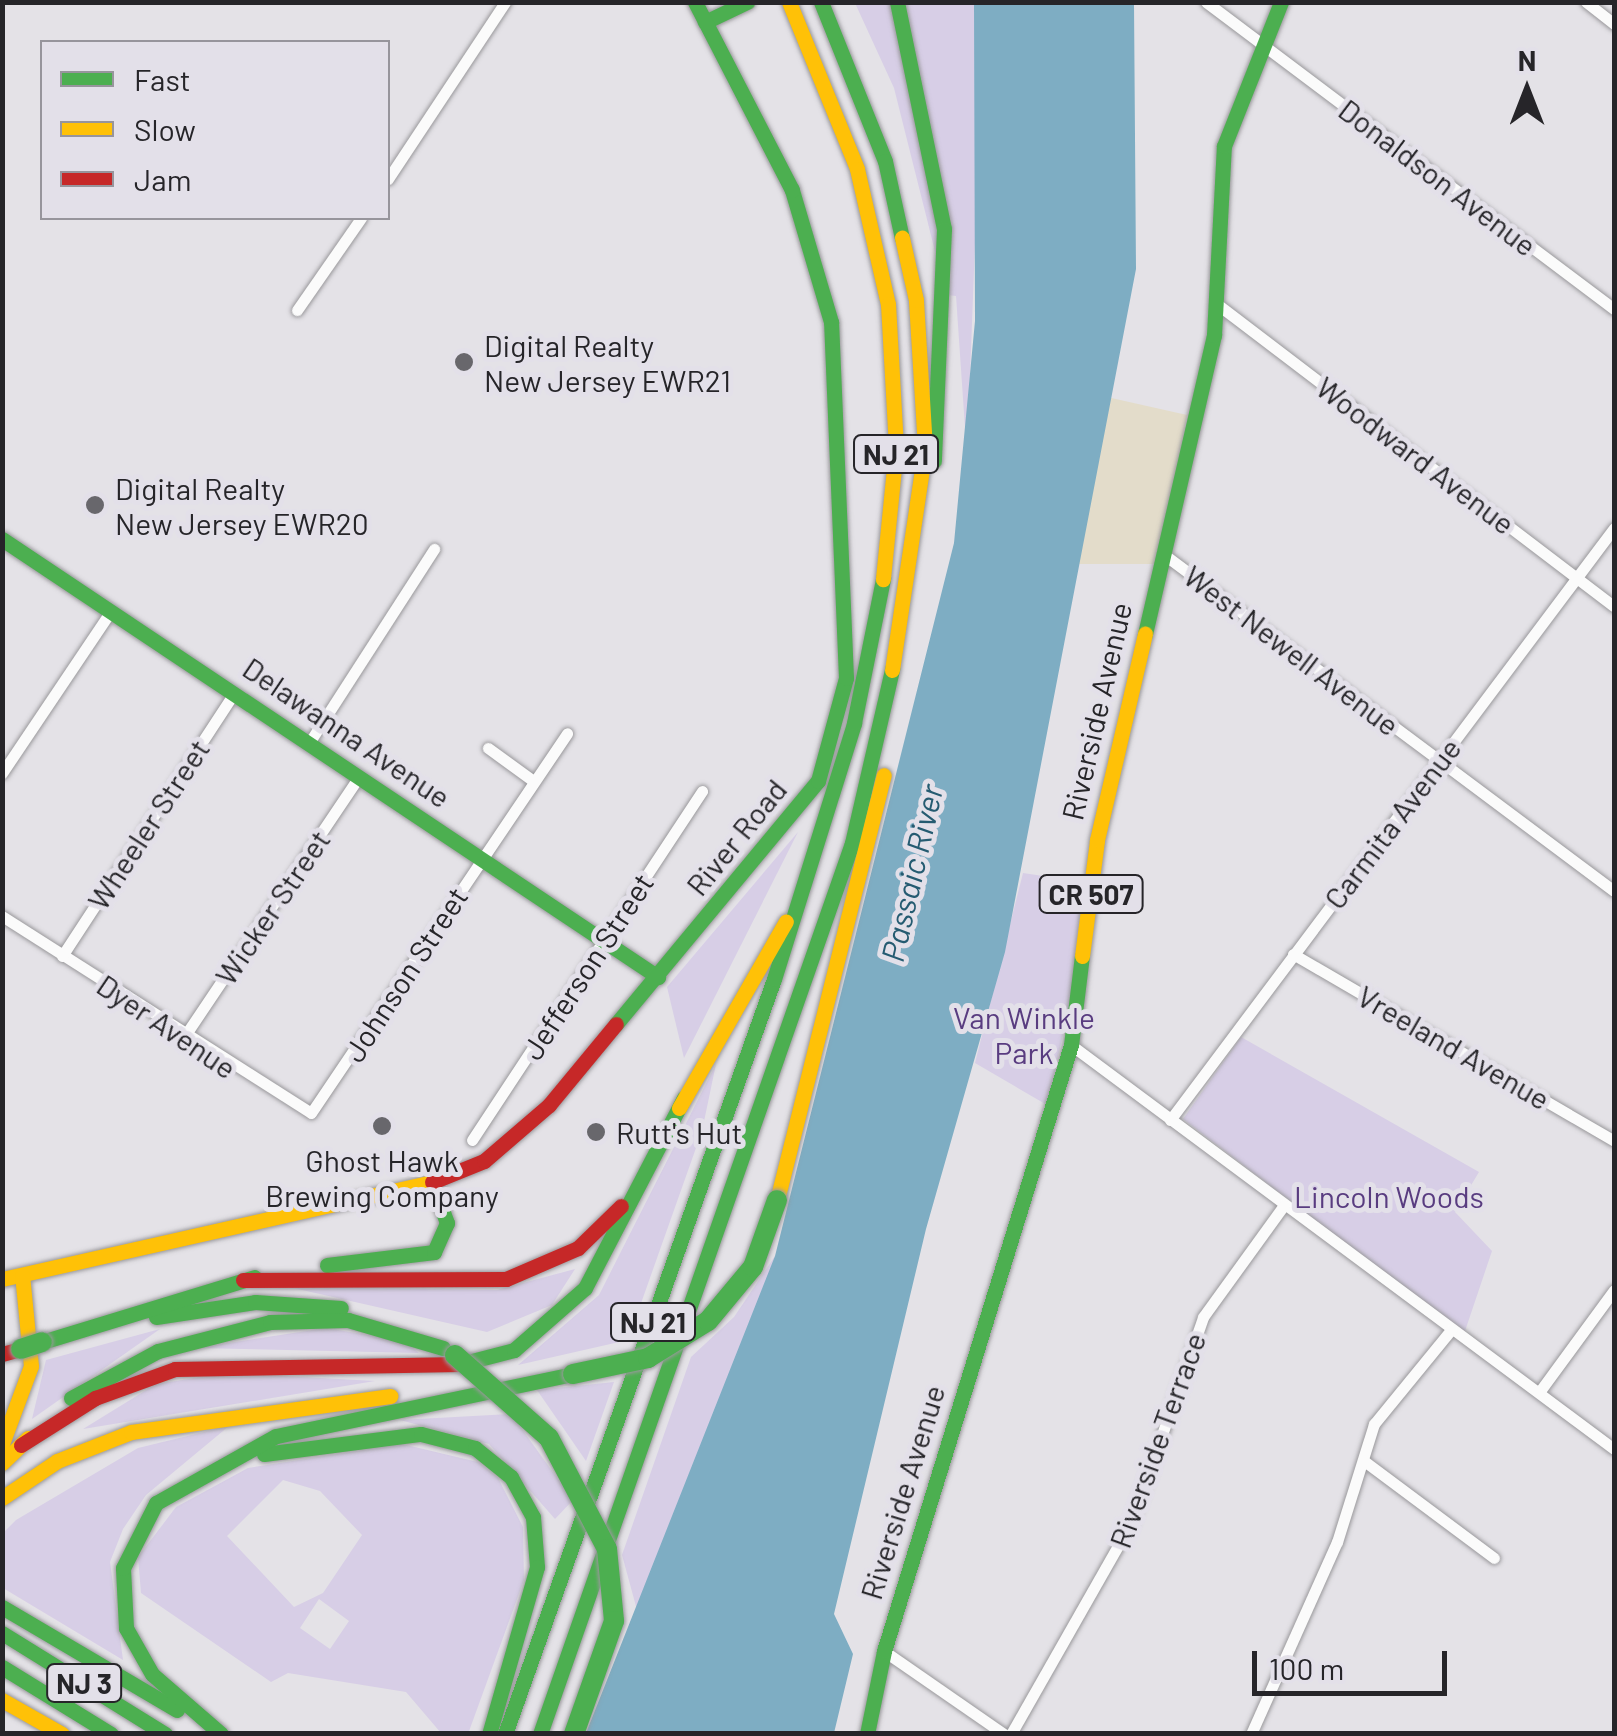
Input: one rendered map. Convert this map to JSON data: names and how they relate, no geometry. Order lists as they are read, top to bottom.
{
  "streets": {
    "main road": [
      "NJ 21",
      "Riverside Avenue",
      "Delawanna Avenue",
      "River Road",
      "CR 507",
      "NJ 3"
    ],
    "street": [
      "Donaldson Avenue",
      "Woodward Avenue",
      "West Newell Avenue",
      "Carmita Avenue",
      "Wheeler Street",
      "Wicker Street",
      "Jefferson Street",
      "Johnson Street",
      "Dyer Avenue",
      "Vreeland Avenue",
      "Riverside Terrace"
    ]
  },
  "crossings": [
    ["Donaldson Avenue", "Riverside Avenue"],
    ["Donaldson Avenue", "CR 507"],
    ["Woodward Avenue", "Riverside Avenue"],
    ["Woodward Avenue", "Carmita Avenue"],
    ["West Newell Avenue", "Riverside Avenue"],
    ["West Newell Avenue", "Carmita Avenue"],
    ["Riverside Avenue", "CR 507"],
    ["Delawanna Avenue", "Wheeler Street"],
    ["Delawanna Avenue", "River Road"],
    ["Delawanna Avenue", "Wicker Street"],
    ["Delawanna Avenue", "Jefferson Street"],
    ["Delawanna Avenue", "Johnson Street"],
    ["Carmita Avenue", "Vreeland Avenue"],
    ["Wheeler Street", "Dyer Avenue"],
    ["Wicker Street", "Dyer Avenue"],
    ["Johnson Street", "Dyer Avenue"]
  ],
  "water": ["Passaic River"],
  "parks": ["Van Winkle Park", "Lincoln Woods"],
  "places": [
    "Digital Realty New Jersey EWR21",
    "Digital Realty New Jersey EWR20",
    "Ghost Hawk Brewing Company",
    "Rutt's Hut"
  ],
  "legend": ["Fast", "Slow", "Jam"],
  "scale_bar": "100 m",
  "north": "top"
}
